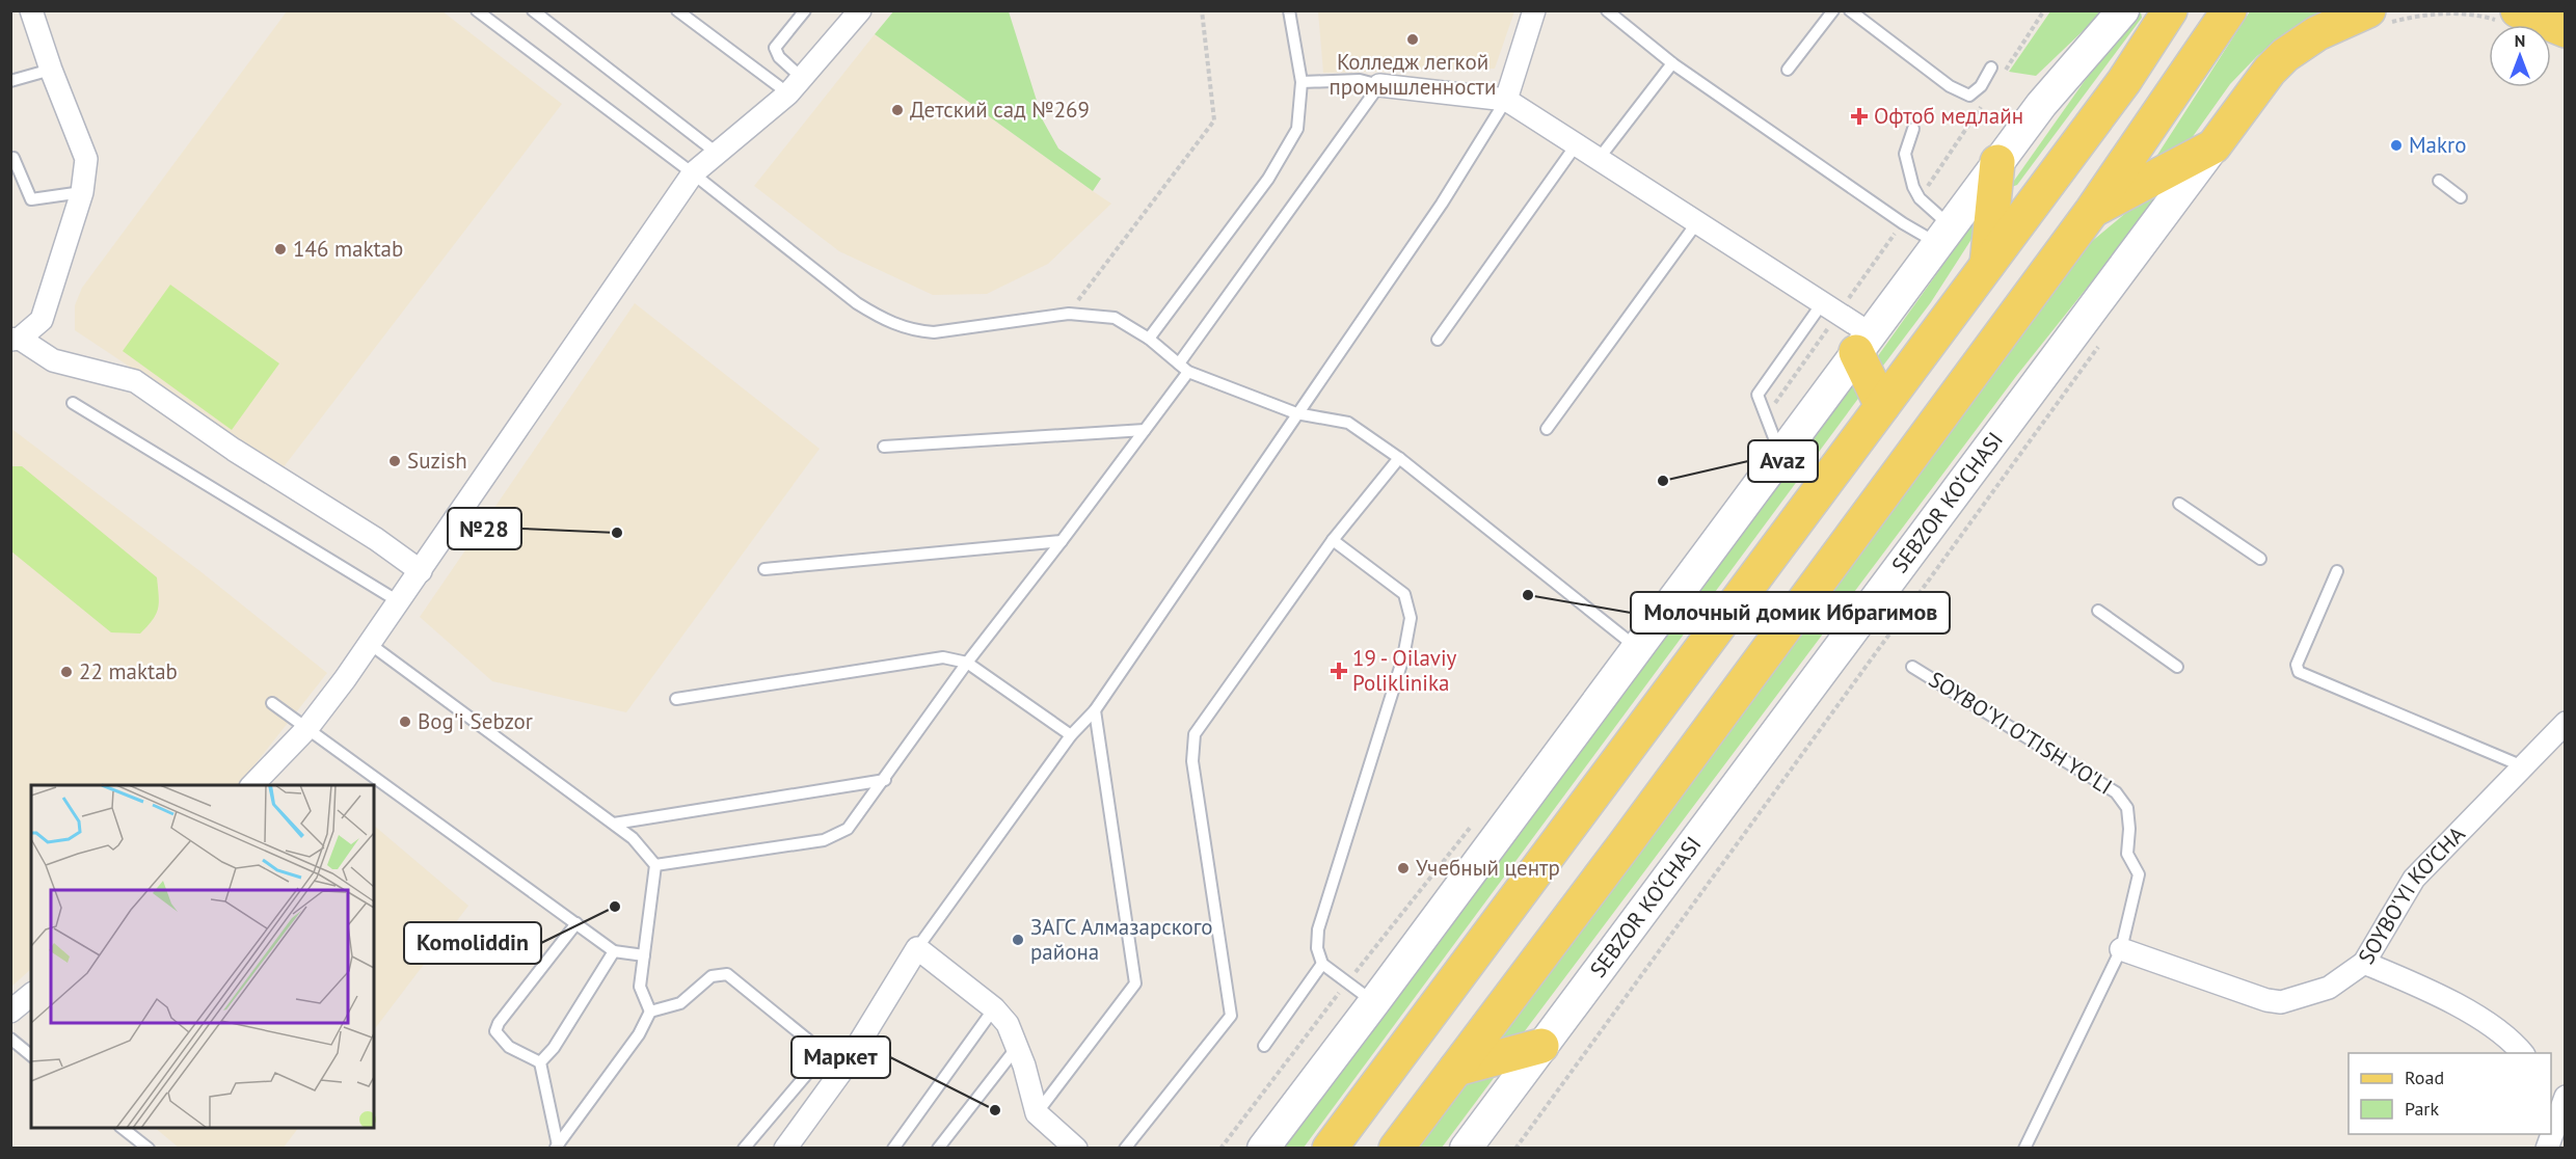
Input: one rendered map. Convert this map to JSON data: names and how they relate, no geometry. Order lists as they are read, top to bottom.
{
  "streets": {
    "main road": ["SEBZOR KO‘CHASI"],
    "street": ["SOYBO'YI KO'CHA"],
    "lane": ["SOYBO'YI O'TISH YO'LI"]
  },
  "crossings": [
    ["SOYBO'YI O'TISH YO'LI", "SOYBO'YI KO'CHA"]
  ],
  "places": {
    "other": [
      "Колледж легкой промышленности",
      "Детский сад №269",
      "Makro",
      "146 maktab",
      "Suzish",
      "Avaz",
      "№28",
      "Молочный домик Ибрагимов",
      "22 maktab",
      "Bog'i Sebzor",
      "Учебный центр",
      "Komoliddin",
      "ЗАГС Алмазарского района",
      "Маркет"
    ],
    "health": ["Офтоб медлайн", "19 - Oilaviy Poliklinika"]
  },
  "legend": ["Road", "Park"],
  "north": "top"
}
